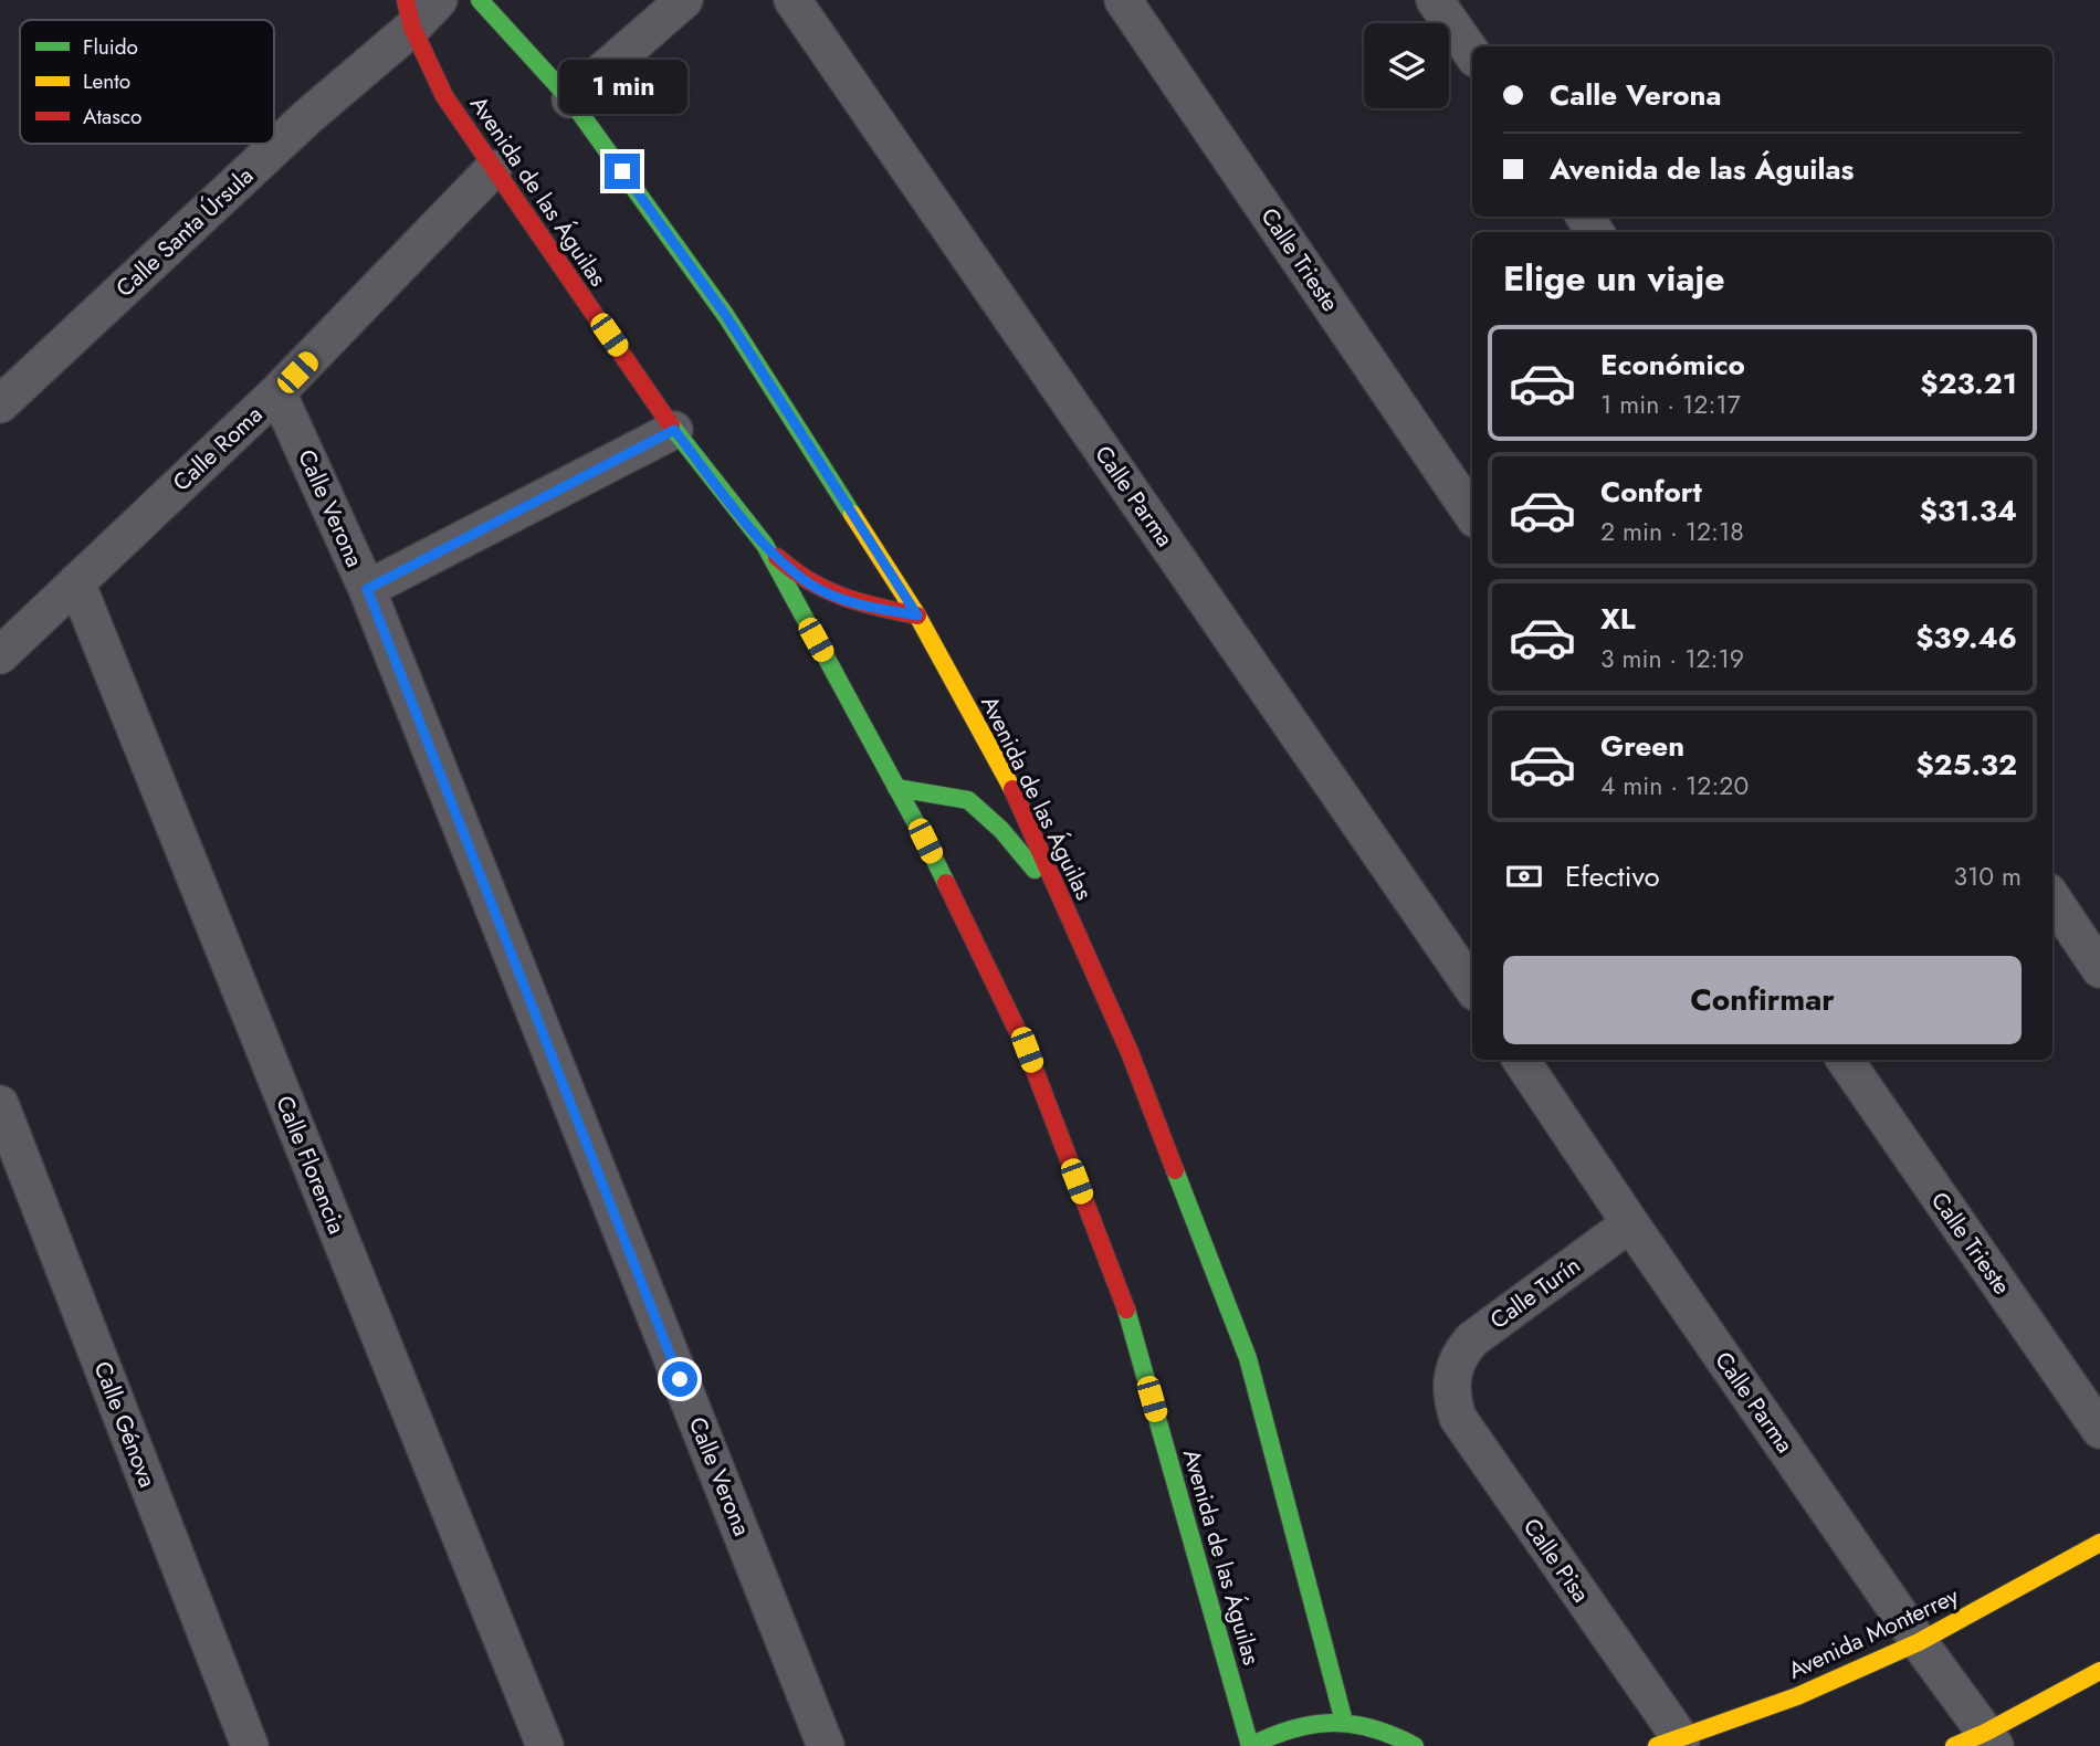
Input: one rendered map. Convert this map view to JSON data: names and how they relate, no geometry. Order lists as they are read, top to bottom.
{
  "streets": {
    "street": [
      "Avenida de las Águilas",
      "Calle Santa Úrsula",
      "Calle Trieste",
      "Calle Roma",
      "Calle Parma",
      "Calle Verona",
      "Calle Florencia",
      "Calle Turín",
      "Calle Génova",
      "Calle Pisa",
      "Avenida Monterrey"
    ]
  },
  "crossings": [
    ["Avenida de las Águilas", "Calle Santa Úrsula"],
    ["Avenida de las Águilas", "Calle Roma"],
    ["Calle Roma", "Calle Verona"],
    ["Calle Roma", "Calle Florencia"],
    ["Calle Parma", "Calle Turín"],
    ["Calle Parma", "Avenida Monterrey"],
    ["Calle Turín", "Calle Pisa"],
    ["Calle Pisa", "Avenida Monterrey"]
  ],
  "legend": ["Fluido", "Lento", "Atasco"],
  "page": {
    "banner": ["Calle Verona", "Avenida de las Águilas"],
    "bubble": "1 min",
    "heading": "Elige un viaje",
    "list": [
      {
        "name": "Económico",
        "note": "1 min · 12:17",
        "value": "$23.21"
      },
      {
        "name": "Confort",
        "note": "2 min · 12:18",
        "value": "$31.34"
      },
      {
        "name": "XL",
        "note": "3 min · 12:19",
        "value": "$39.46"
      },
      {
        "name": "Green",
        "note": "4 min · 12:20",
        "value": "$25.32"
      }
    ],
    "pay": ["Efectivo", "310 m"],
    "buttons": "Confirmar"
  }
}
